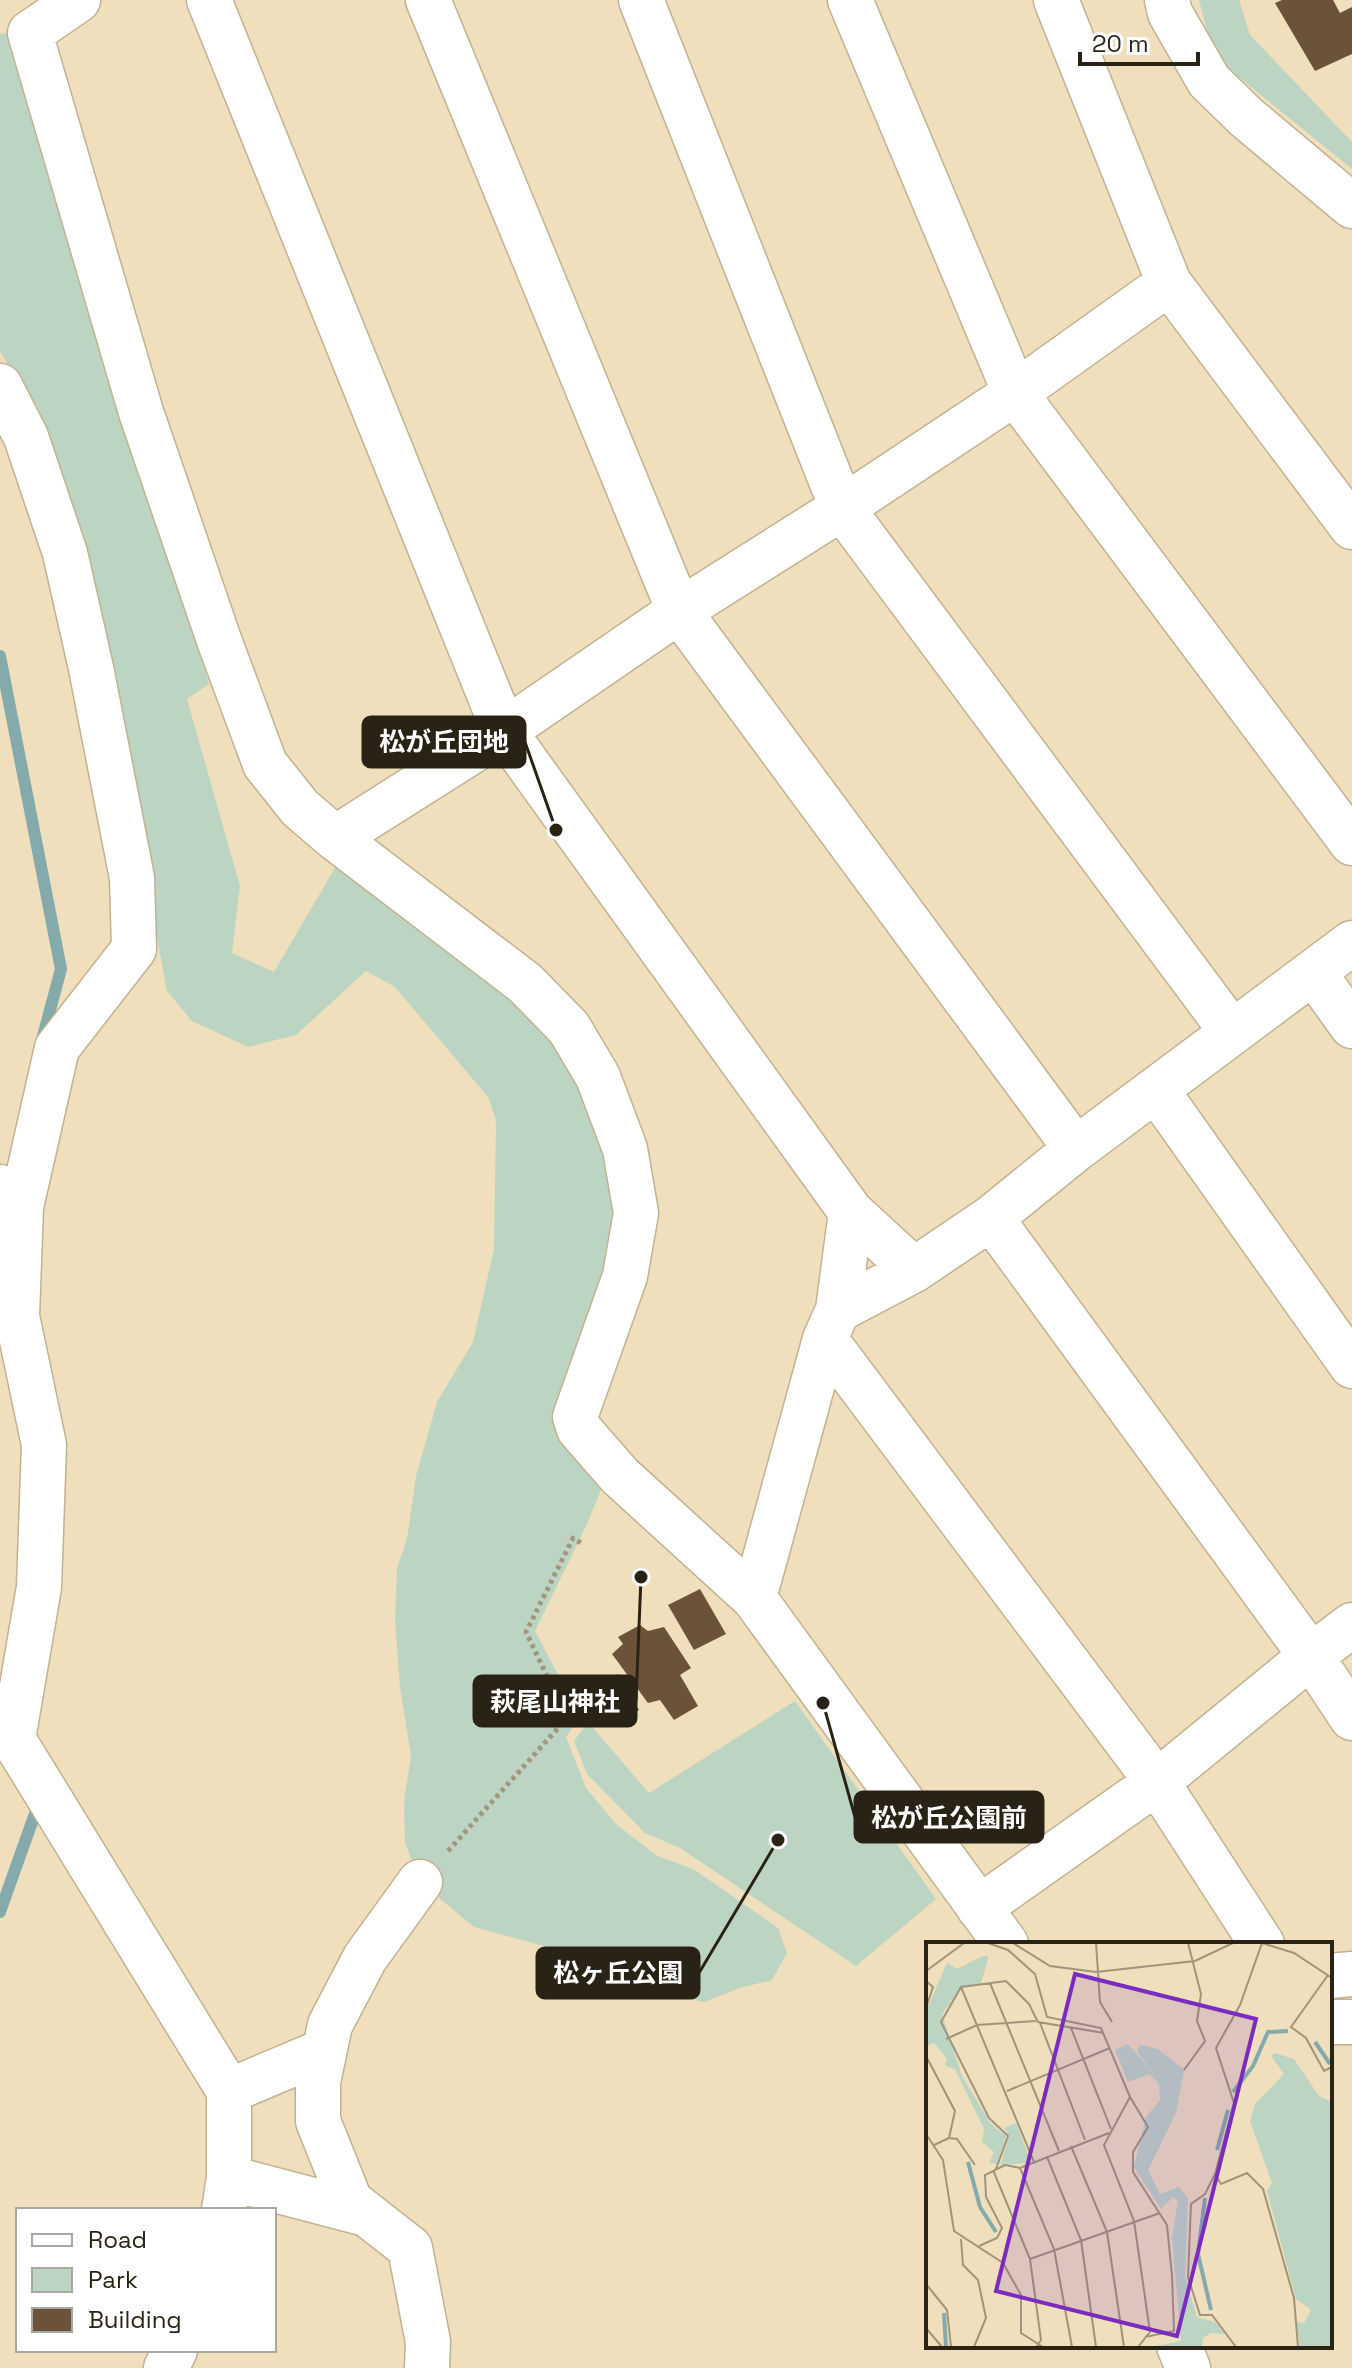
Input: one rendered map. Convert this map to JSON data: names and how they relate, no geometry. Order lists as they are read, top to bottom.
{
  "places": [
    "松が丘団地",
    "萩尾山神社",
    "松が丘公園前",
    "松ヶ丘公園"
  ],
  "legend": ["Road", "Park", "Building"],
  "scale_bar": "20 m"
}
